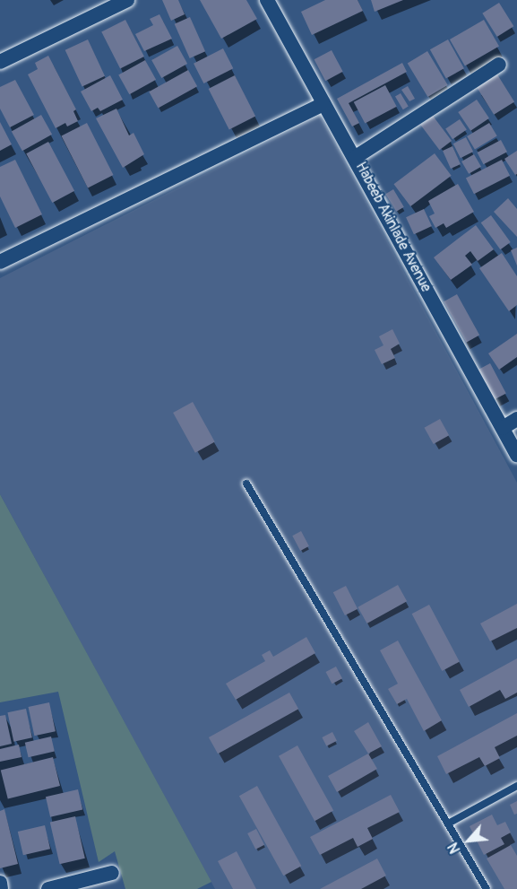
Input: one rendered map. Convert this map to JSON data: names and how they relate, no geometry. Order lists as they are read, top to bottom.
{
  "streets": {
    "street": ["Habeeb Akinlade Avenue"]
  },
  "north": "bottom left"
}
